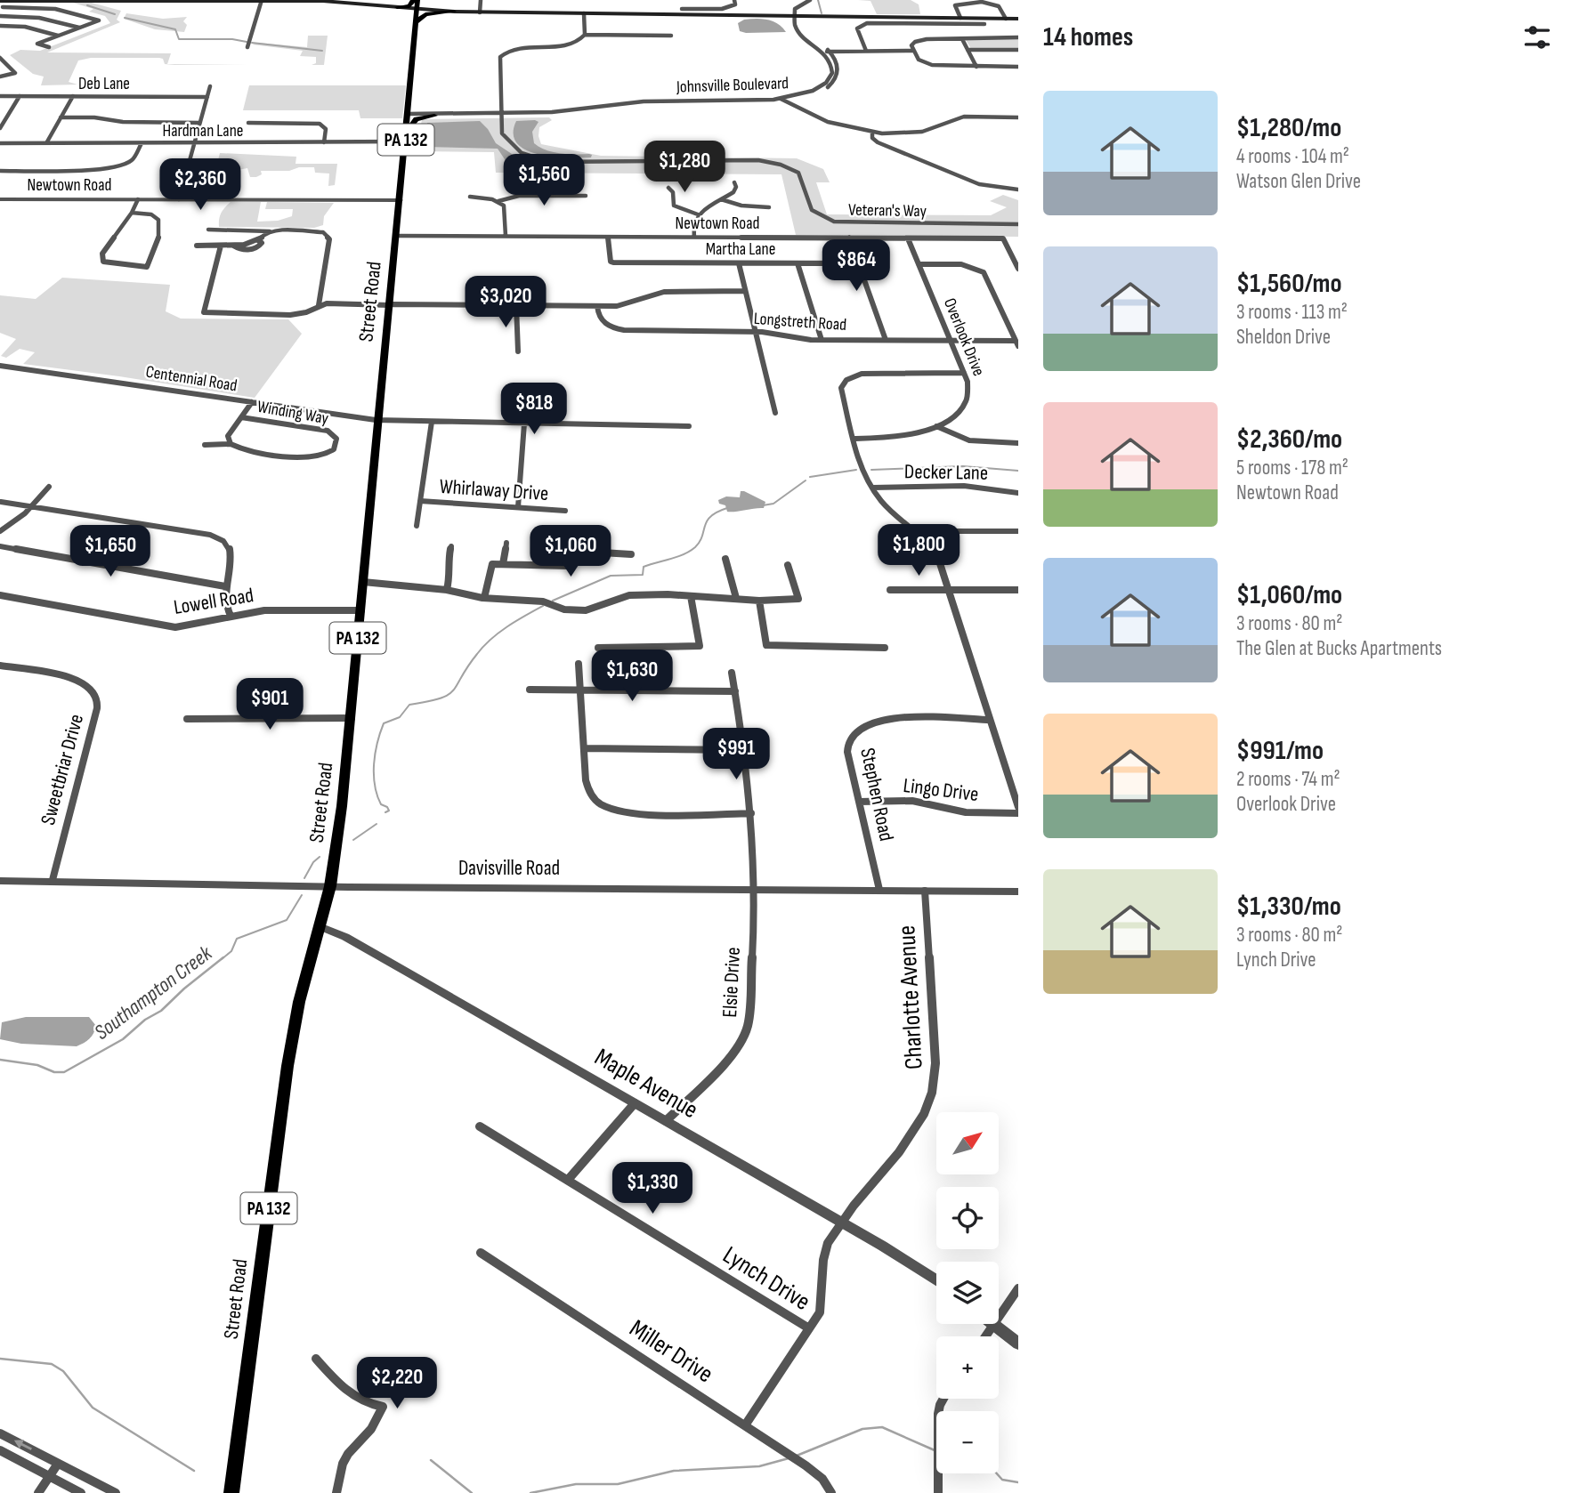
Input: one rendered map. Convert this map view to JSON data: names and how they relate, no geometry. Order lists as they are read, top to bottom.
{
  "streets": {
    "main road": ["PA 132", "Street Road"],
    "street": [
      "Deb Lane",
      "Johnsville Boulevard",
      "Hardman Lane",
      "Newtown Road",
      "Veteran's Way",
      "Martha Lane",
      "Longstreth Road",
      "Overlook Drive",
      "Centennial Road",
      "Winding Way",
      "Decker Lane",
      "Whirlaway Drive",
      "Lowell Road",
      "Sweetbriar Drive",
      "Lingo Drive",
      "Stephen Road",
      "Davisville Road",
      "Elsie Drive",
      "Charlotte Avenue",
      "Maple Avenue",
      "Lynch Drive",
      "Miller Drive"
    ]
  },
  "crossings": [
    ["Johnsville Boulevard", "Veteran's Way"],
    ["Johnsville Boulevard", "Street Road"],
    ["Hardman Lane", "Street Road"],
    ["Newtown Road", "Martha Lane"],
    ["Newtown Road", "Street Road"],
    ["Newtown Road", "Overlook Drive"],
    ["Street Road", "Centennial Road"],
    ["Street Road", "Lowell Road"],
    ["Street Road", "Davisville Road"],
    ["Street Road", "Maple Avenue"],
    ["Longstreth Road", "Overlook Drive"],
    ["Centennial Road", "Winding Way"],
    ["Sweetbriar Drive", "Davisville Road"],
    ["Lingo Drive", "Stephen Road"],
    ["Stephen Road", "Davisville Road"],
    ["Davisville Road", "Elsie Drive"],
    ["Davisville Road", "Charlotte Avenue"],
    ["Elsie Drive", "Maple Avenue"],
    ["Charlotte Avenue", "Maple Avenue"],
    ["Charlotte Avenue", "Lynch Drive"],
    ["Charlotte Avenue", "Miller Drive"]
  ],
  "water": ["Southampton Creek"],
  "north": "top right",
  "page": {
    "heading": "14 homes",
    "list": [
      {
        "name": "$1,280/mo",
        "note": "4 rooms · 104 m² · Watson Glen Drive"
      },
      {
        "name": "$1,560/mo",
        "note": "3 rooms · 113 m² · Sheldon Drive"
      },
      {
        "name": "$2,360/mo",
        "note": "5 rooms · 178 m² · Newtown Road"
      },
      {
        "name": "$1,060/mo",
        "note": "3 rooms · 80 m² · The Glen at Bucks Apartments"
      },
      {
        "name": "$991/mo",
        "note": "2 rooms · 74 m² · Overlook Drive"
      },
      {
        "name": "$1,330/mo",
        "note": "3 rooms · 80 m² · Lynch Drive"
      }
    ],
    "price": [
      "$1,280",
      "$1,560",
      "$2,360",
      "$864",
      "$3,020",
      "$818",
      "$1,800",
      "$1,650",
      "$1,060",
      "$1,630",
      "$901",
      "$991",
      "$1,330",
      "$2,220"
    ],
    "map_buttons": ["+", "−"]
  }
}
